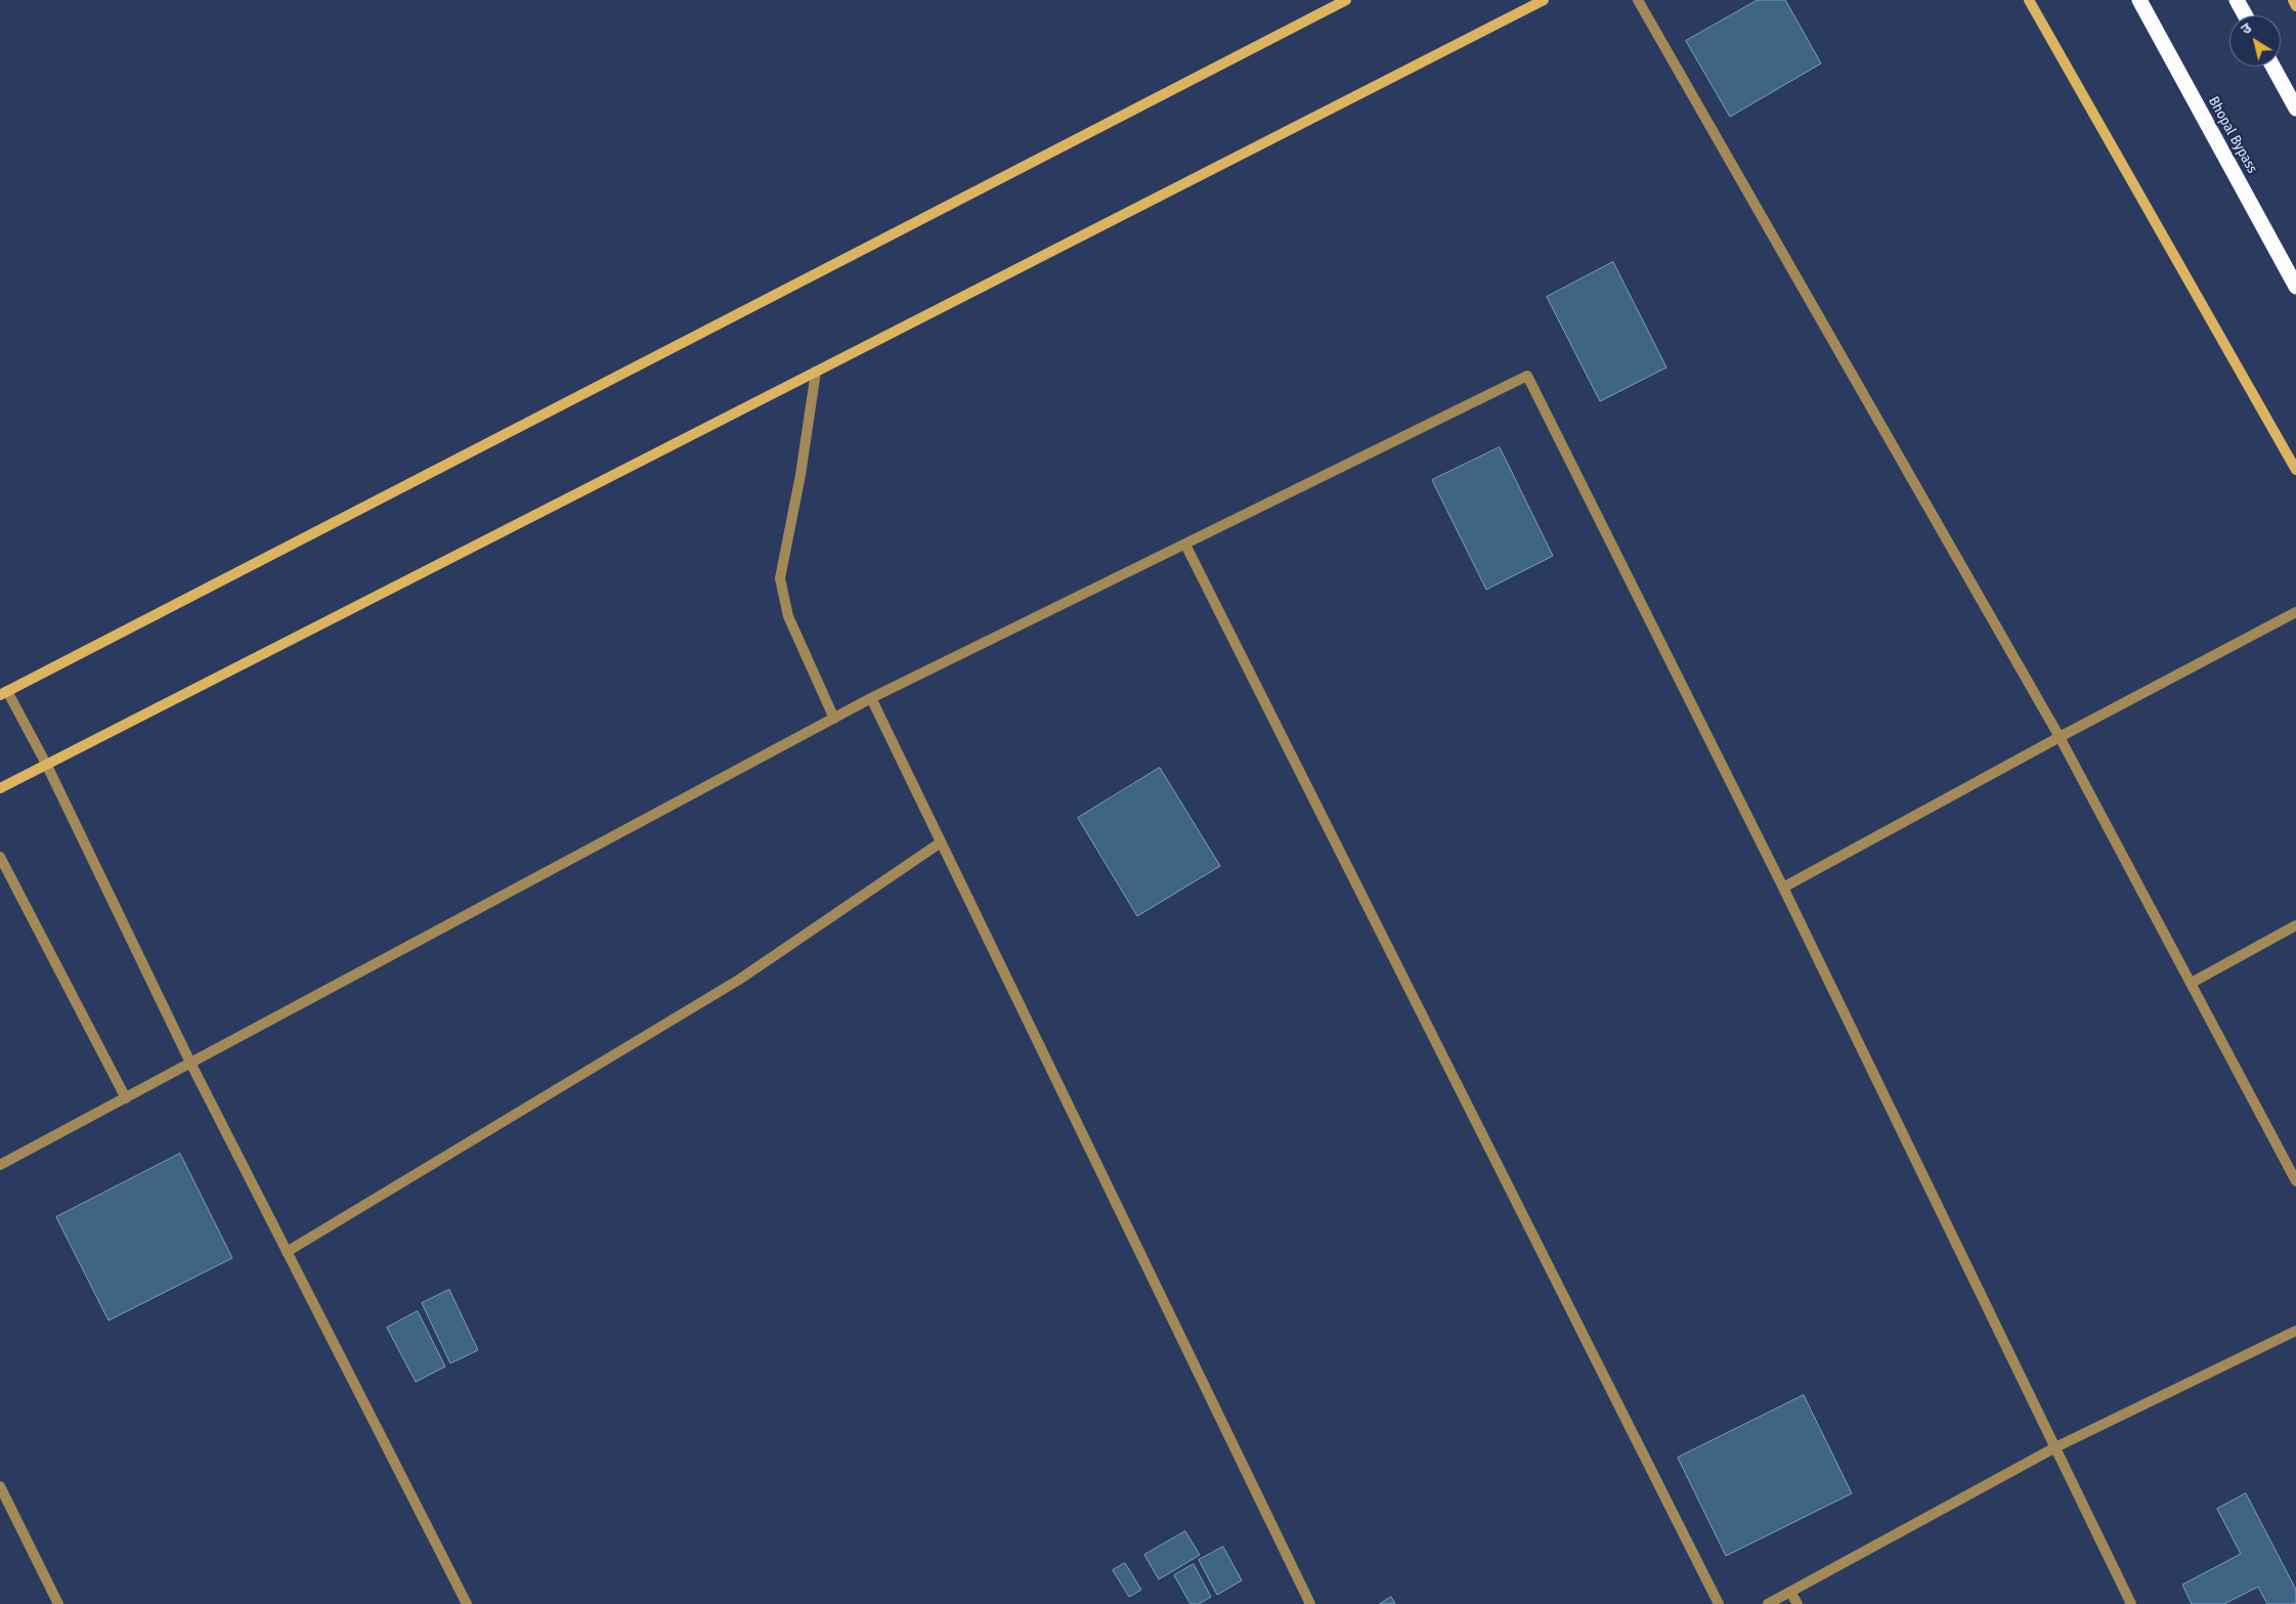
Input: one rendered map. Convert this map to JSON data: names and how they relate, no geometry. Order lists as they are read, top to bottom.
{
  "streets": {
    "highway": ["Bhopal Bypass"]
  },
  "north": "top left"
}
